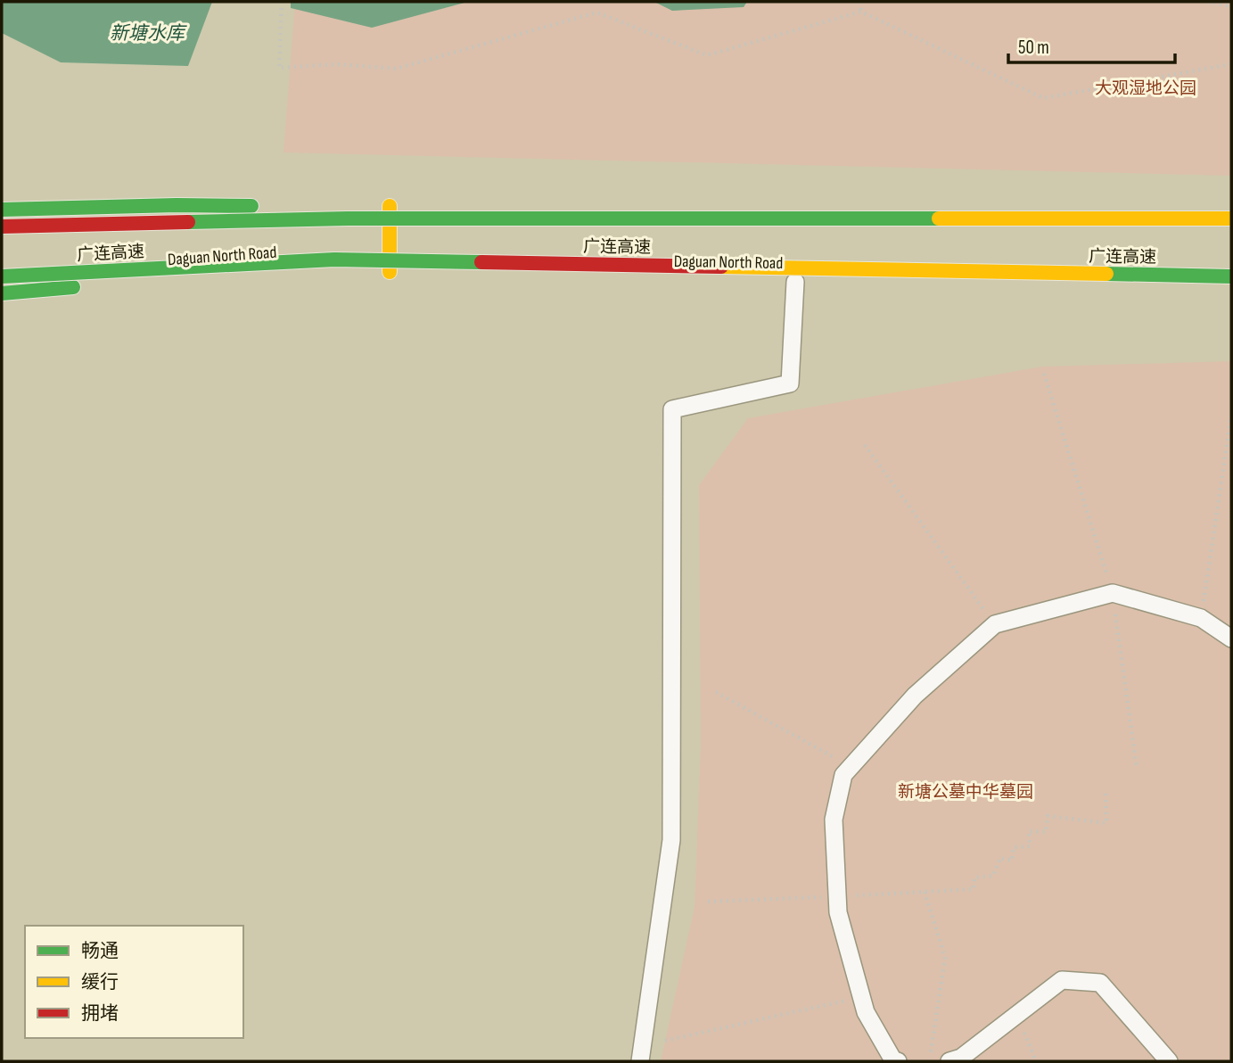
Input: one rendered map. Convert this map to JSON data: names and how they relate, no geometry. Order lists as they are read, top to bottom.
{
  "streets": {
    "main road": ["广连高速", "Daguan North Road"]
  },
  "water": ["新塘水库"],
  "parks": ["大观湿地公园", "新塘公墓中华墓园"],
  "legend": ["畅通", "缓行", "拥堵"],
  "scale_bar": "50 m"
}
